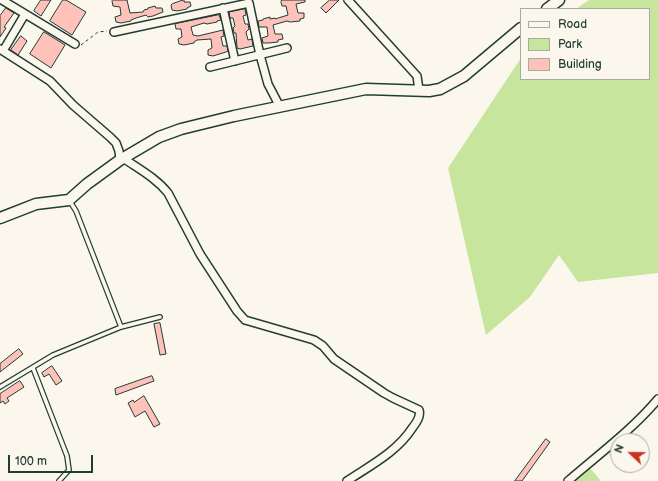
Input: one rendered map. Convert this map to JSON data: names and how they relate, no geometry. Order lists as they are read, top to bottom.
{
  "legend": ["Road", "Park", "Building"],
  "scale_bar": "100 m",
  "north": "left"
}
